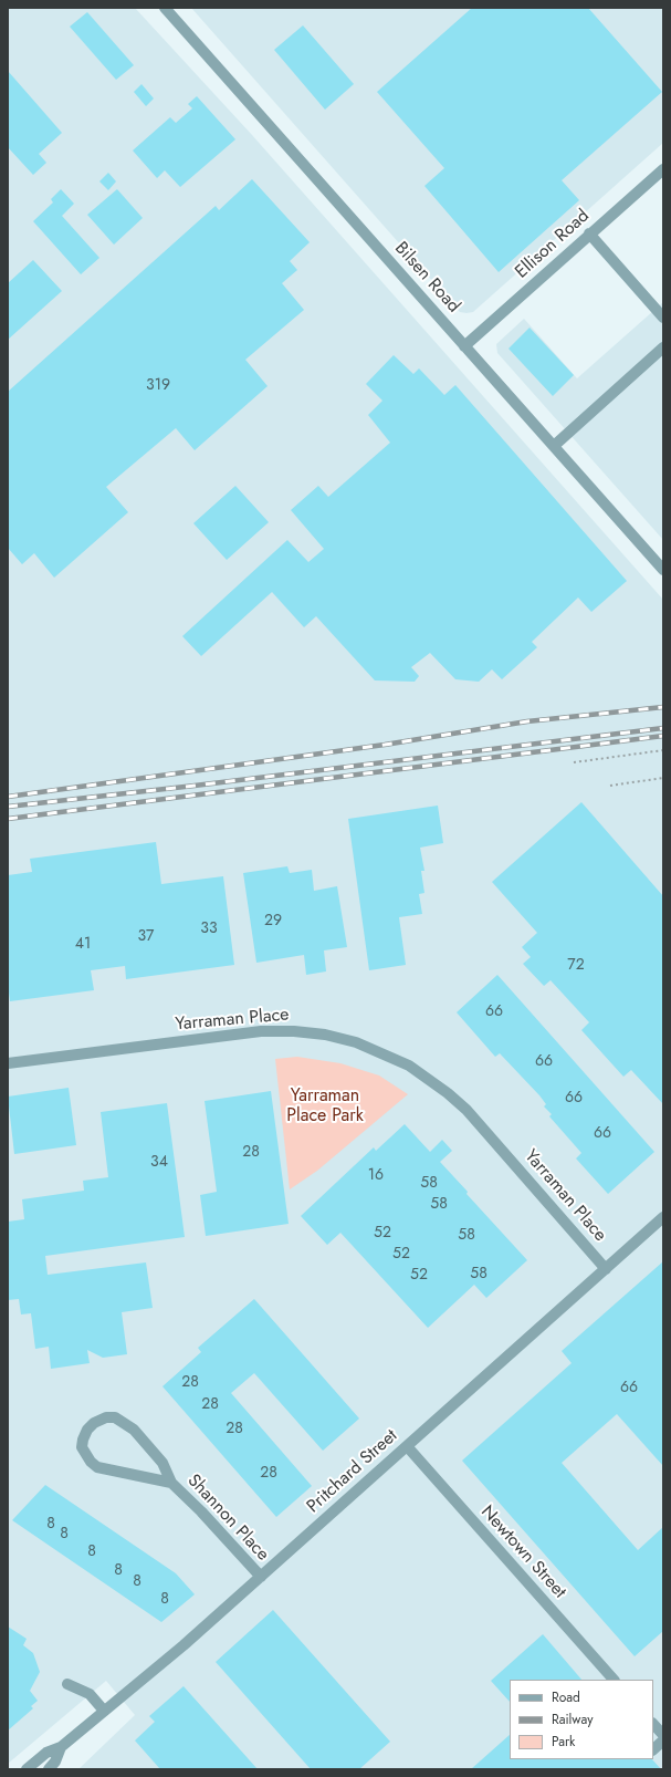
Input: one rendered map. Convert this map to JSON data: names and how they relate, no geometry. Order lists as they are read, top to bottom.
{
  "streets": {
    "street": [
      "Ellison Road",
      "Bilsen Road",
      "Yarraman Place",
      "Pritchard Street",
      "Shannon Place",
      "Newtown Street"
    ]
  },
  "crossings": [
    ["Ellison Road", "Bilsen Road"],
    ["Yarraman Place", "Pritchard Street"],
    ["Pritchard Street", "Shannon Place"],
    ["Pritchard Street", "Newtown Street"]
  ],
  "parks": ["Yarraman Place Park"],
  "house_numbers": [
    "319",
    "29",
    "33",
    "37",
    "41",
    "72",
    "66",
    "66",
    "66",
    "66",
    "28",
    "34",
    "16",
    "58",
    "58",
    "52",
    "58",
    "52",
    "58",
    "52",
    "28",
    "66",
    "28",
    "28",
    "28",
    "8",
    "8",
    "8",
    "8",
    "8",
    "8"
  ],
  "legend": ["Road", "Railway", "Park"]
}
